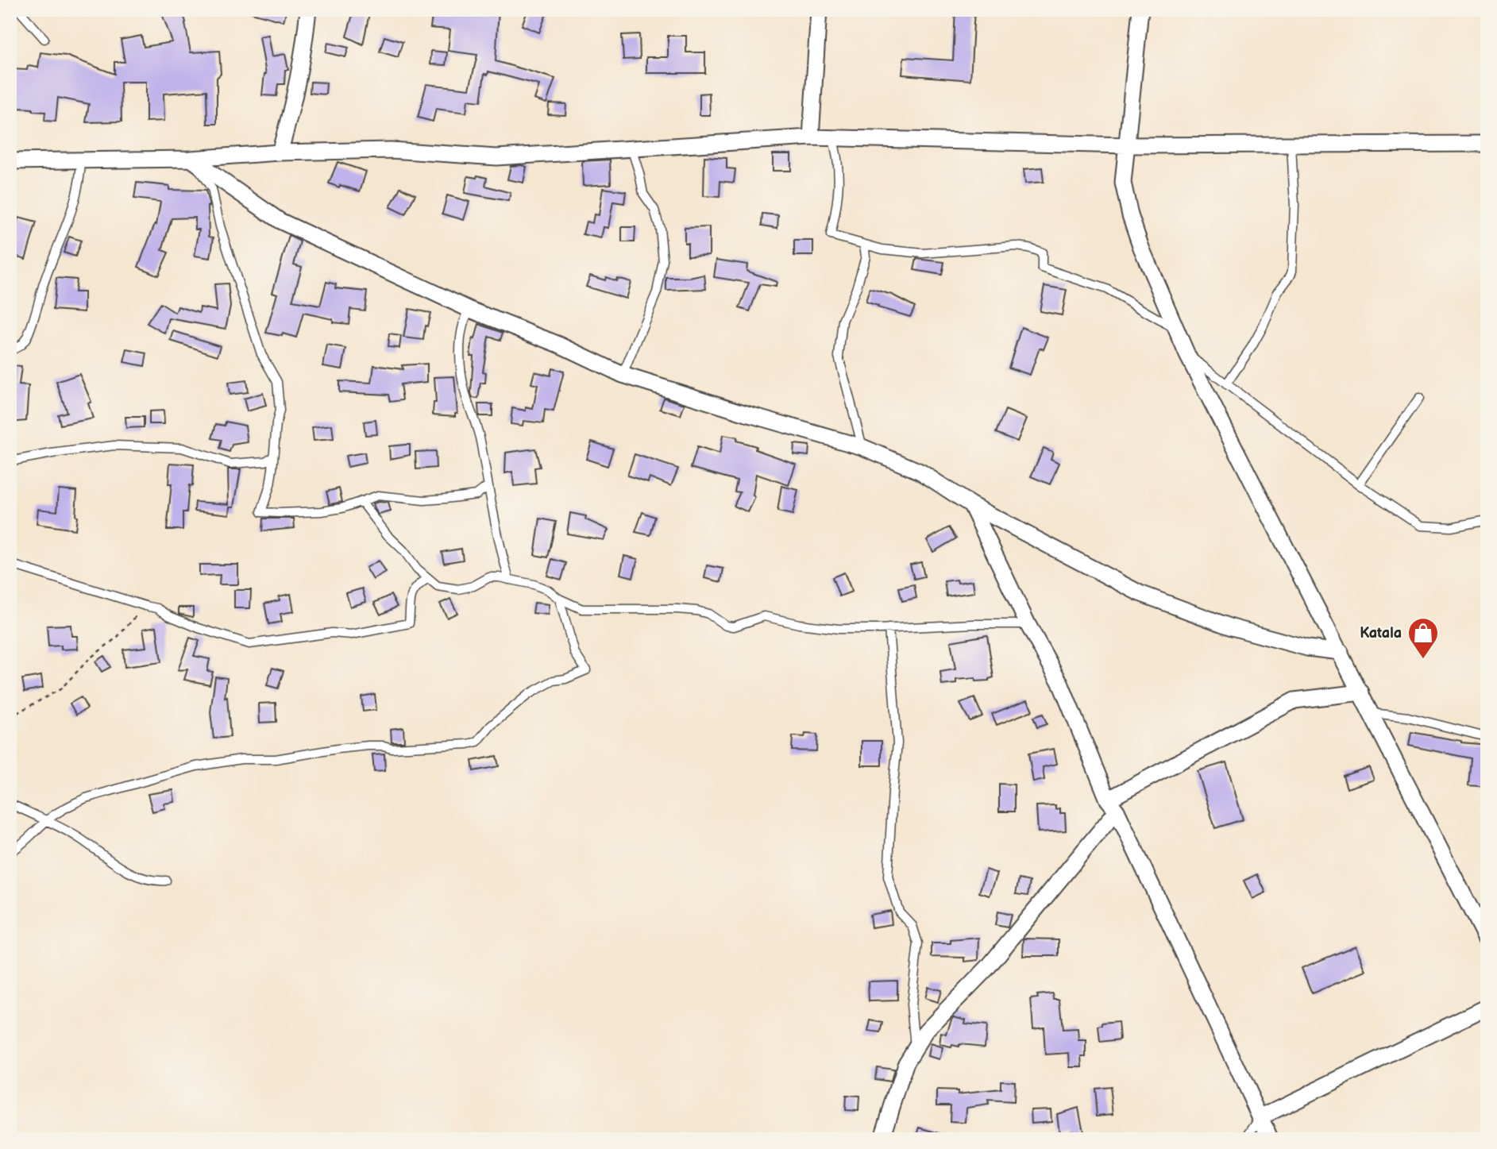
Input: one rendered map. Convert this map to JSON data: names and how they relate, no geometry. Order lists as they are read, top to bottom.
{
  "places": {
    "shop": ["Katala"]
  }
}
